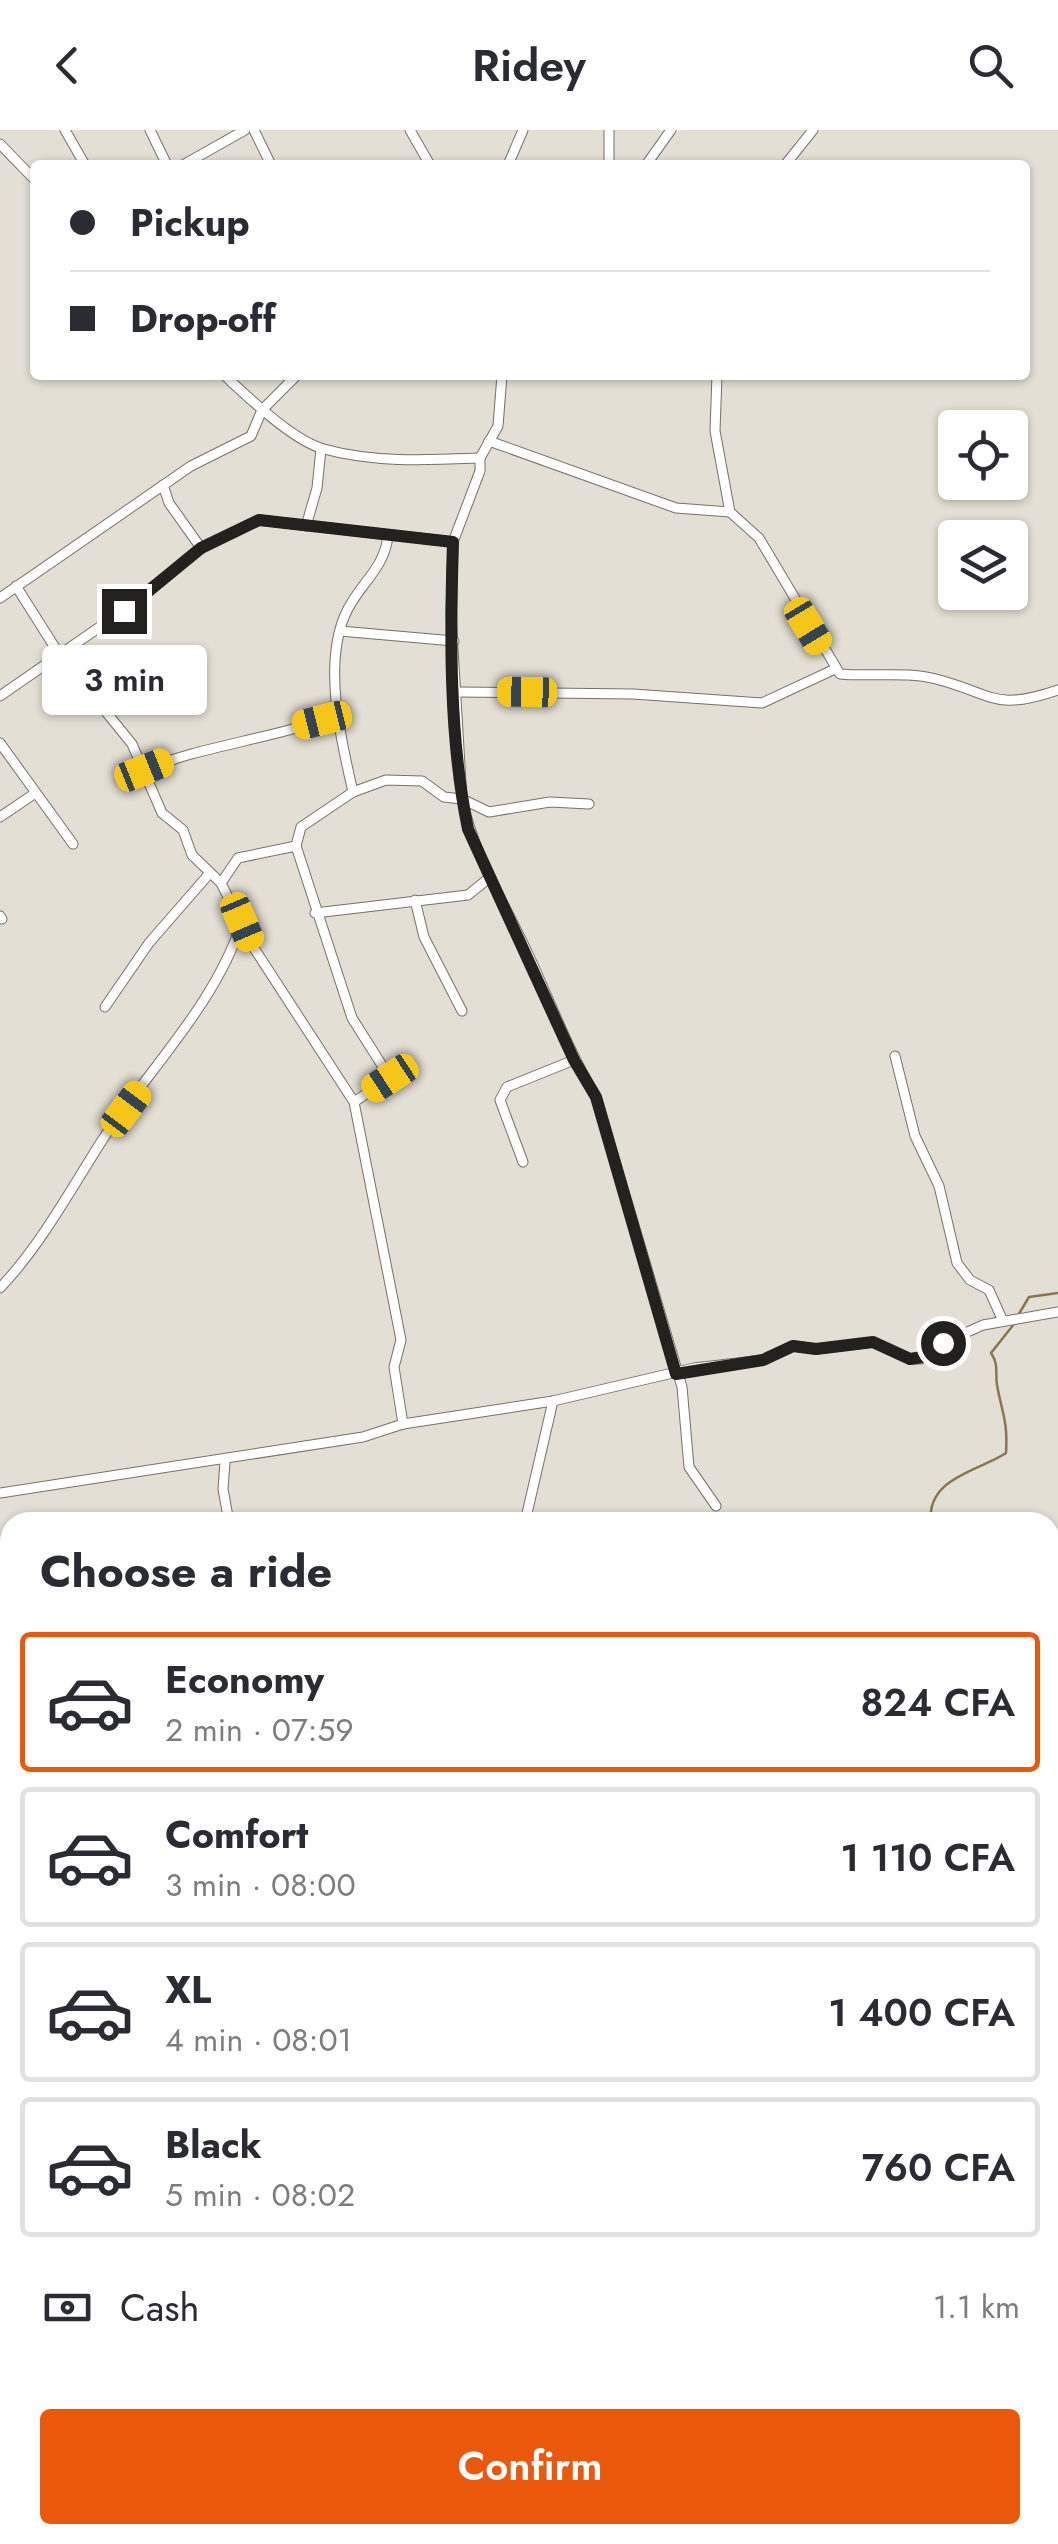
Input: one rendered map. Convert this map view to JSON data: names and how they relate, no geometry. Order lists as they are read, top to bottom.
{
  "page": {
    "header": "Ridey",
    "banner": ["Pickup", "Drop-off"],
    "bubble": "3 min",
    "heading": "Choose a ride",
    "list": [
      {
        "name": "Economy",
        "note": "2 min · 07:59",
        "value": "824 CFA"
      },
      {
        "name": "Comfort",
        "note": "3 min · 08:00",
        "value": "1 110 CFA"
      },
      {
        "name": "XL",
        "note": "4 min · 08:01",
        "value": "1 400 CFA"
      },
      {
        "name": "Black",
        "note": "5 min · 08:02",
        "value": "760 CFA"
      }
    ],
    "pay": ["Cash", "1.1 km"],
    "buttons": "Confirm"
  }
}
